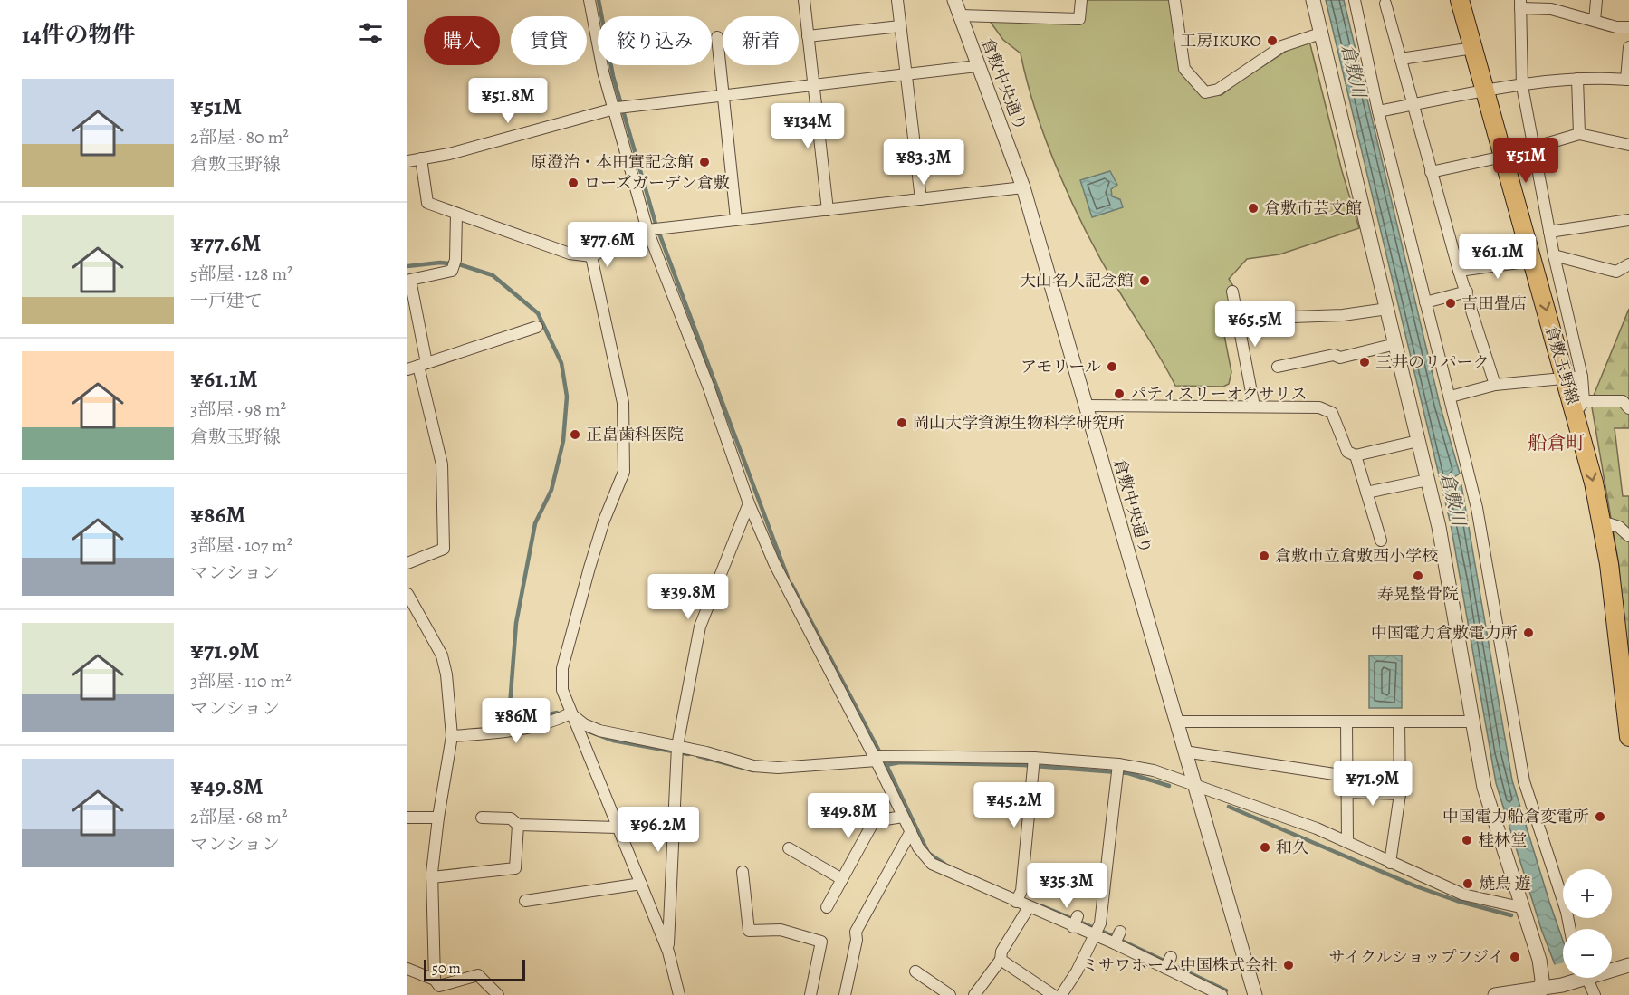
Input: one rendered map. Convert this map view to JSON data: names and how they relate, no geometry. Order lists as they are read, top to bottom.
{
  "streets": {
    "main road": ["倉敷玉野線"],
    "street": ["倉敷中央通り"]
  },
  "districts": ["船倉町"],
  "water": ["倉敷川"],
  "places": [
    "工房IKUKO",
    "原澄治・本田實記念館",
    "ローズガーデン倉敷",
    "倉敷市芸文館",
    "大山名人記念館",
    "吉田畳店",
    "三井のリパーク",
    "アモリール",
    "パティスリーオクサリス",
    "岡山大学資源生物科学研究所",
    "正畠歯科医院",
    "倉敷市立倉敷西小学校",
    "寿晃整骨院",
    "中国電力倉敷電力所",
    "中国電力船倉変電所",
    "桂林堂",
    "和久",
    "焼鳥 遊",
    "サイクルショップフジイ",
    "ミサワホーム中国株式会社"
  ],
  "scale_bar": "50 m",
  "page": {
    "heading": "14件の物件",
    "chip": [
      "購入",
      "賃貸",
      "絞り込み",
      "新着"
    ],
    "list": [
      {
        "name": "¥51M",
        "note": "2部屋 · 80 m² · 倉敷玉野線"
      },
      {
        "name": "¥77.6M",
        "note": "5部屋 · 128 m² · 一戸建て"
      },
      {
        "name": "¥61.1M",
        "note": "3部屋 · 98 m² · 倉敷玉野線"
      },
      {
        "name": "¥86M",
        "note": "3部屋 · 107 m² · マンション"
      },
      {
        "name": "¥71.9M",
        "note": "3部屋 · 110 m² · マンション"
      },
      {
        "name": "¥49.8M",
        "note": "2部屋 · 68 m² · マンション"
      }
    ],
    "price": [
      "¥51.8M",
      "¥134M",
      "¥51M",
      "¥83.3M",
      "¥77.6M",
      "¥61.1M",
      "¥65.5M",
      "¥39.8M",
      "¥86M",
      "¥71.9M",
      "¥45.2M",
      "¥49.8M",
      "¥96.2M",
      "¥35.3M"
    ],
    "map_buttons": ["+", "−"],
    "scale": "50 m"
  }
}
